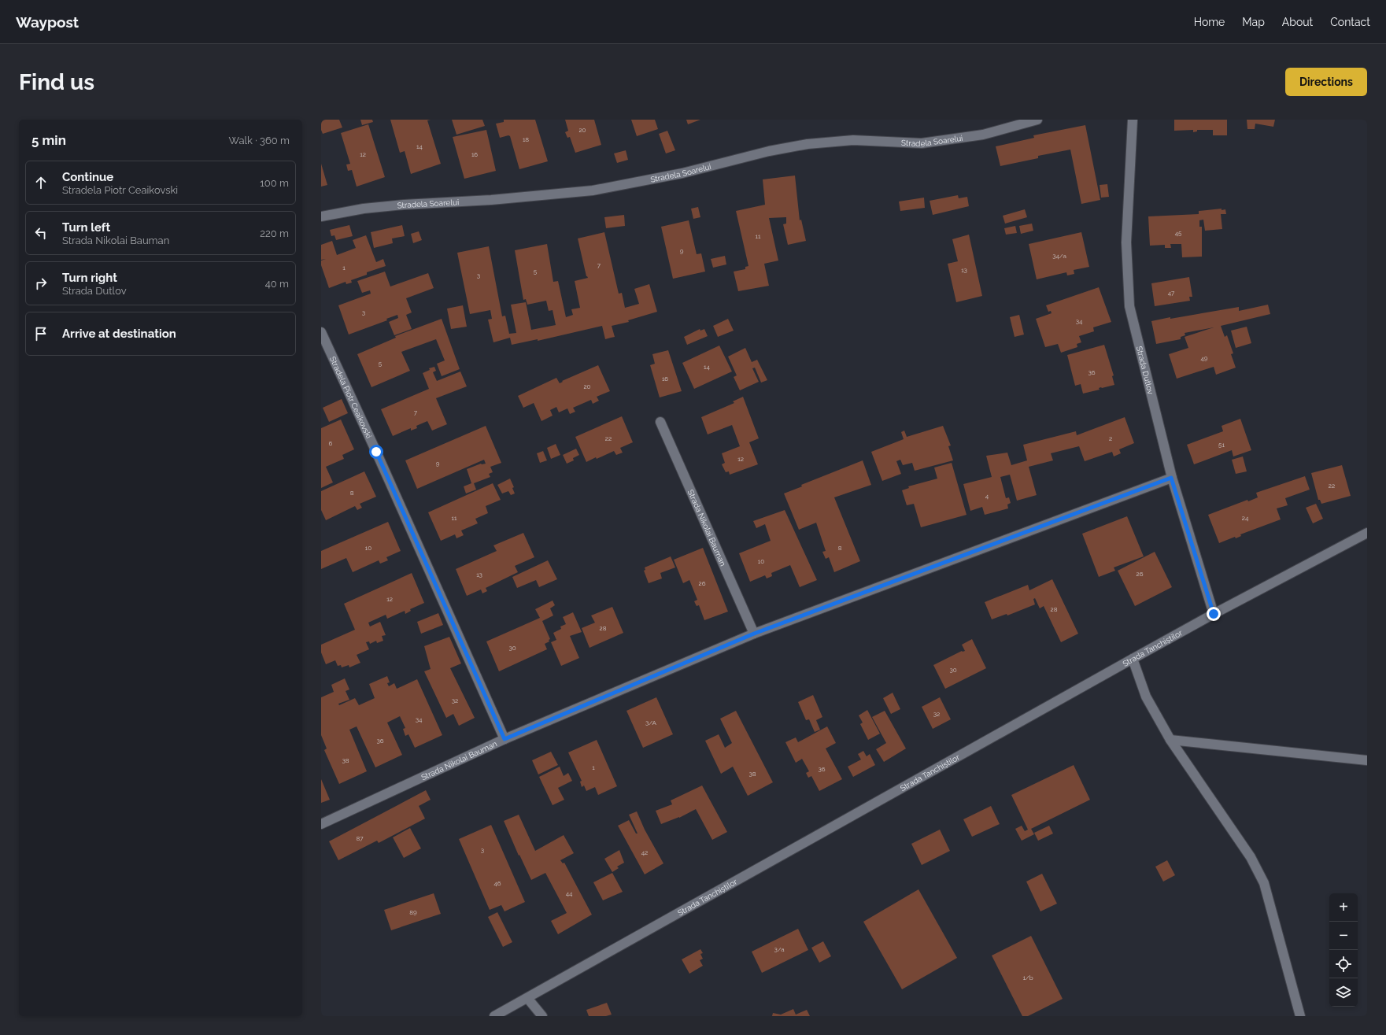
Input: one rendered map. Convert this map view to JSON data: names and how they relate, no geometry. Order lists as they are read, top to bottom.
{
  "streets": {
    "street": [
      "Stradela Soarelui",
      "Strada Dutlov",
      "Stradela Piotr Ceaikovski",
      "Strada Nikolai Bauman",
      "Strada Tanchiștilor"
    ]
  },
  "crossings": [
    ["Strada Dutlov", "Strada Nikolai Bauman"],
    ["Strada Dutlov", "Strada Tanchiștilor"],
    ["Stradela Piotr Ceaikovski", "Strada Nikolai Bauman"]
  ],
  "house_numbers": [
    "20",
    "18",
    "14",
    "12",
    "16",
    "45",
    "11",
    "9",
    "34/a",
    "7",
    "1",
    "13",
    "5",
    "3",
    "47",
    "3",
    "34",
    "49",
    "5",
    "14",
    "36",
    "16",
    "20",
    "7",
    "22",
    "2",
    "6",
    "51",
    "12",
    "9",
    "22",
    "8",
    "4",
    "11",
    "24",
    "10",
    "8",
    "10",
    "26",
    "13",
    "26",
    "12",
    "28",
    "28",
    "30",
    "30",
    "32",
    "32",
    "34",
    "3/A",
    "36",
    "38",
    "1",
    "36",
    "38",
    "87",
    "3",
    "42",
    "46",
    "44",
    "89",
    "3/a",
    "1/b"
  ],
  "page": {
    "header": "Waypost",
    "nav": [
      "Home",
      "Map",
      "About",
      "Contact"
    ],
    "buttons": "Directions",
    "title": "Find us",
    "heading": ["5 min", "Walk · 360 m"],
    "list": [
      ["Continue", "Stradela Piotr Ceaikovski", "100 m"],
      ["Turn left", "Strada Nikolai Bauman", "220 m"],
      ["Turn right", "Strada Dutlov", "40 m"],
      "Arrive at destination"
    ],
    "map_buttons": ["+", "−"]
  }
}
